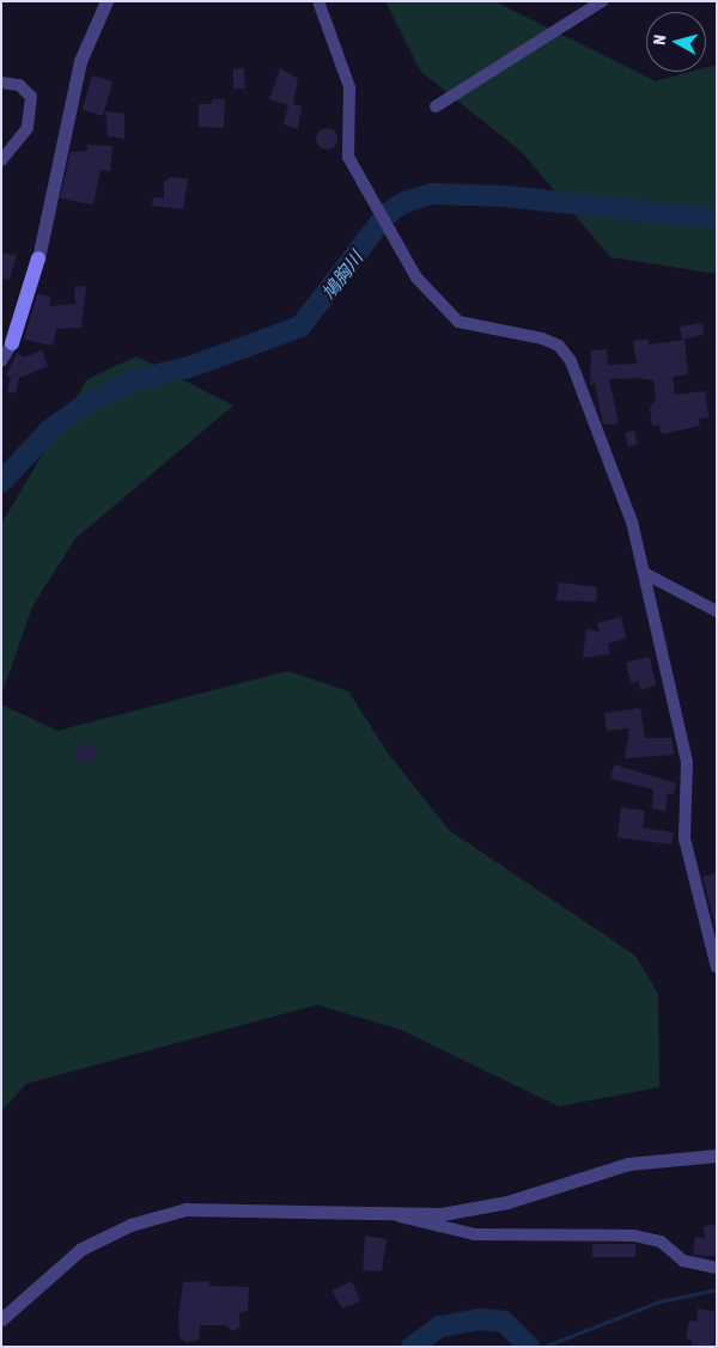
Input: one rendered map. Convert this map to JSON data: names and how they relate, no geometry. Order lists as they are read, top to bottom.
{
  "water": ["鳩胸川"],
  "north": "left"
}
